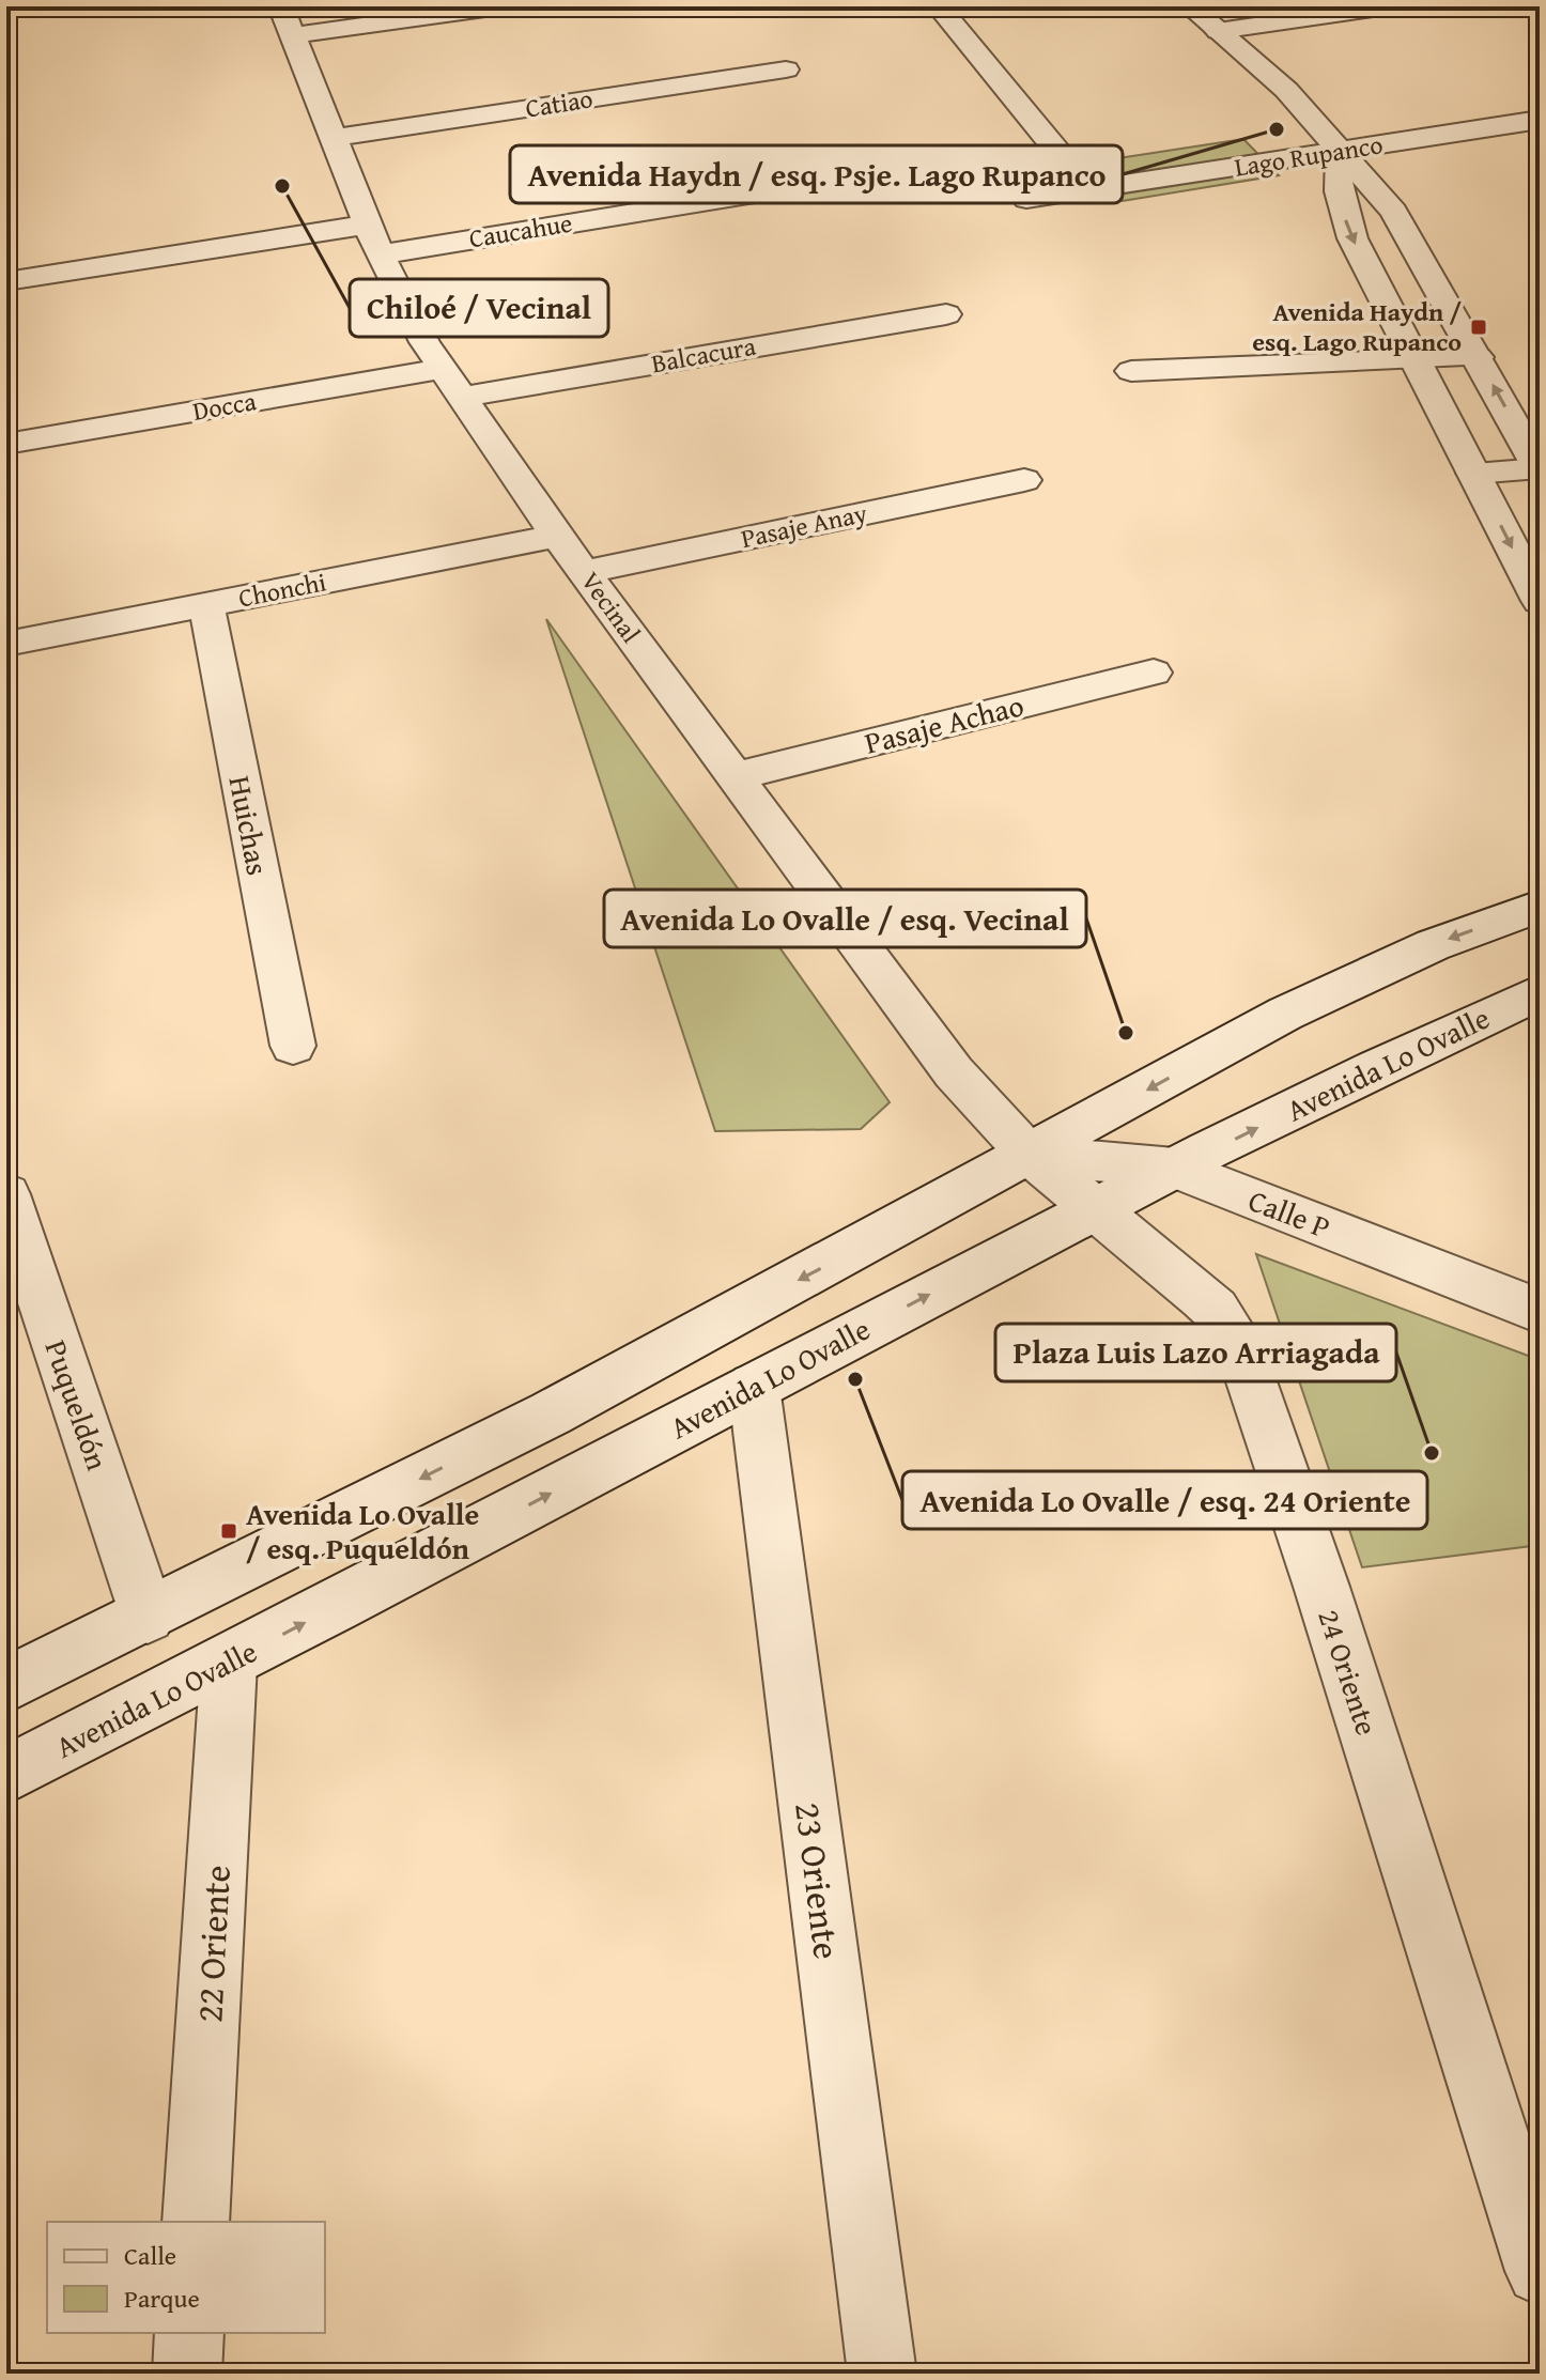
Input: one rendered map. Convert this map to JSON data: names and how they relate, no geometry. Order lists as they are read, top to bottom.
{
  "streets": {
    "street": [
      "Catiao",
      "Lago Rupanco",
      "Caucahue",
      "Balcacura",
      "Docca",
      "Pasaje Anay",
      "Chonchi",
      "Vecinal",
      "Pasaje Achao",
      "Huichas",
      "Avenida Lo Ovalle",
      "Calle P",
      "Puqueldón",
      "24 Oriente",
      "23 Oriente",
      "22 Oriente"
    ]
  },
  "crossings": [
    ["Catiao", "Vecinal"],
    ["Caucahue", "Vecinal"],
    ["Balcacura", "Docca"],
    ["Balcacura", "Vecinal"],
    ["Docca", "Vecinal"],
    ["Pasaje Anay", "Vecinal"],
    ["Chonchi", "Vecinal"],
    ["Chonchi", "Huichas"],
    ["Vecinal", "Pasaje Achao"],
    ["Vecinal", "Calle P"],
    ["Vecinal", "24 Oriente"],
    ["Avenida Lo Ovalle", "Calle P"],
    ["Avenida Lo Ovalle", "24 Oriente"],
    ["Avenida Lo Ovalle", "23 Oriente"],
    ["Avenida Lo Ovalle", "22 Oriente"],
    ["Calle P", "24 Oriente"]
  ],
  "places": {
    "other": [
      "Avenida Haydn / esq. Psje. Lago Rupanco",
      "Chiloé / Vecinal",
      "Avenida Lo Ovalle / esq. Vecinal",
      "Avenida Lo Ovalle / esq. 24 Oriente",
      "Plaza Luis Lazo Arriagada"
    ],
    "transit": ["Avenida Haydn / esq. Lago Rupanco", "Avenida Lo Ovalle / esq. Puqueldón"]
  },
  "legend": ["Calle", "Parque"]
}
